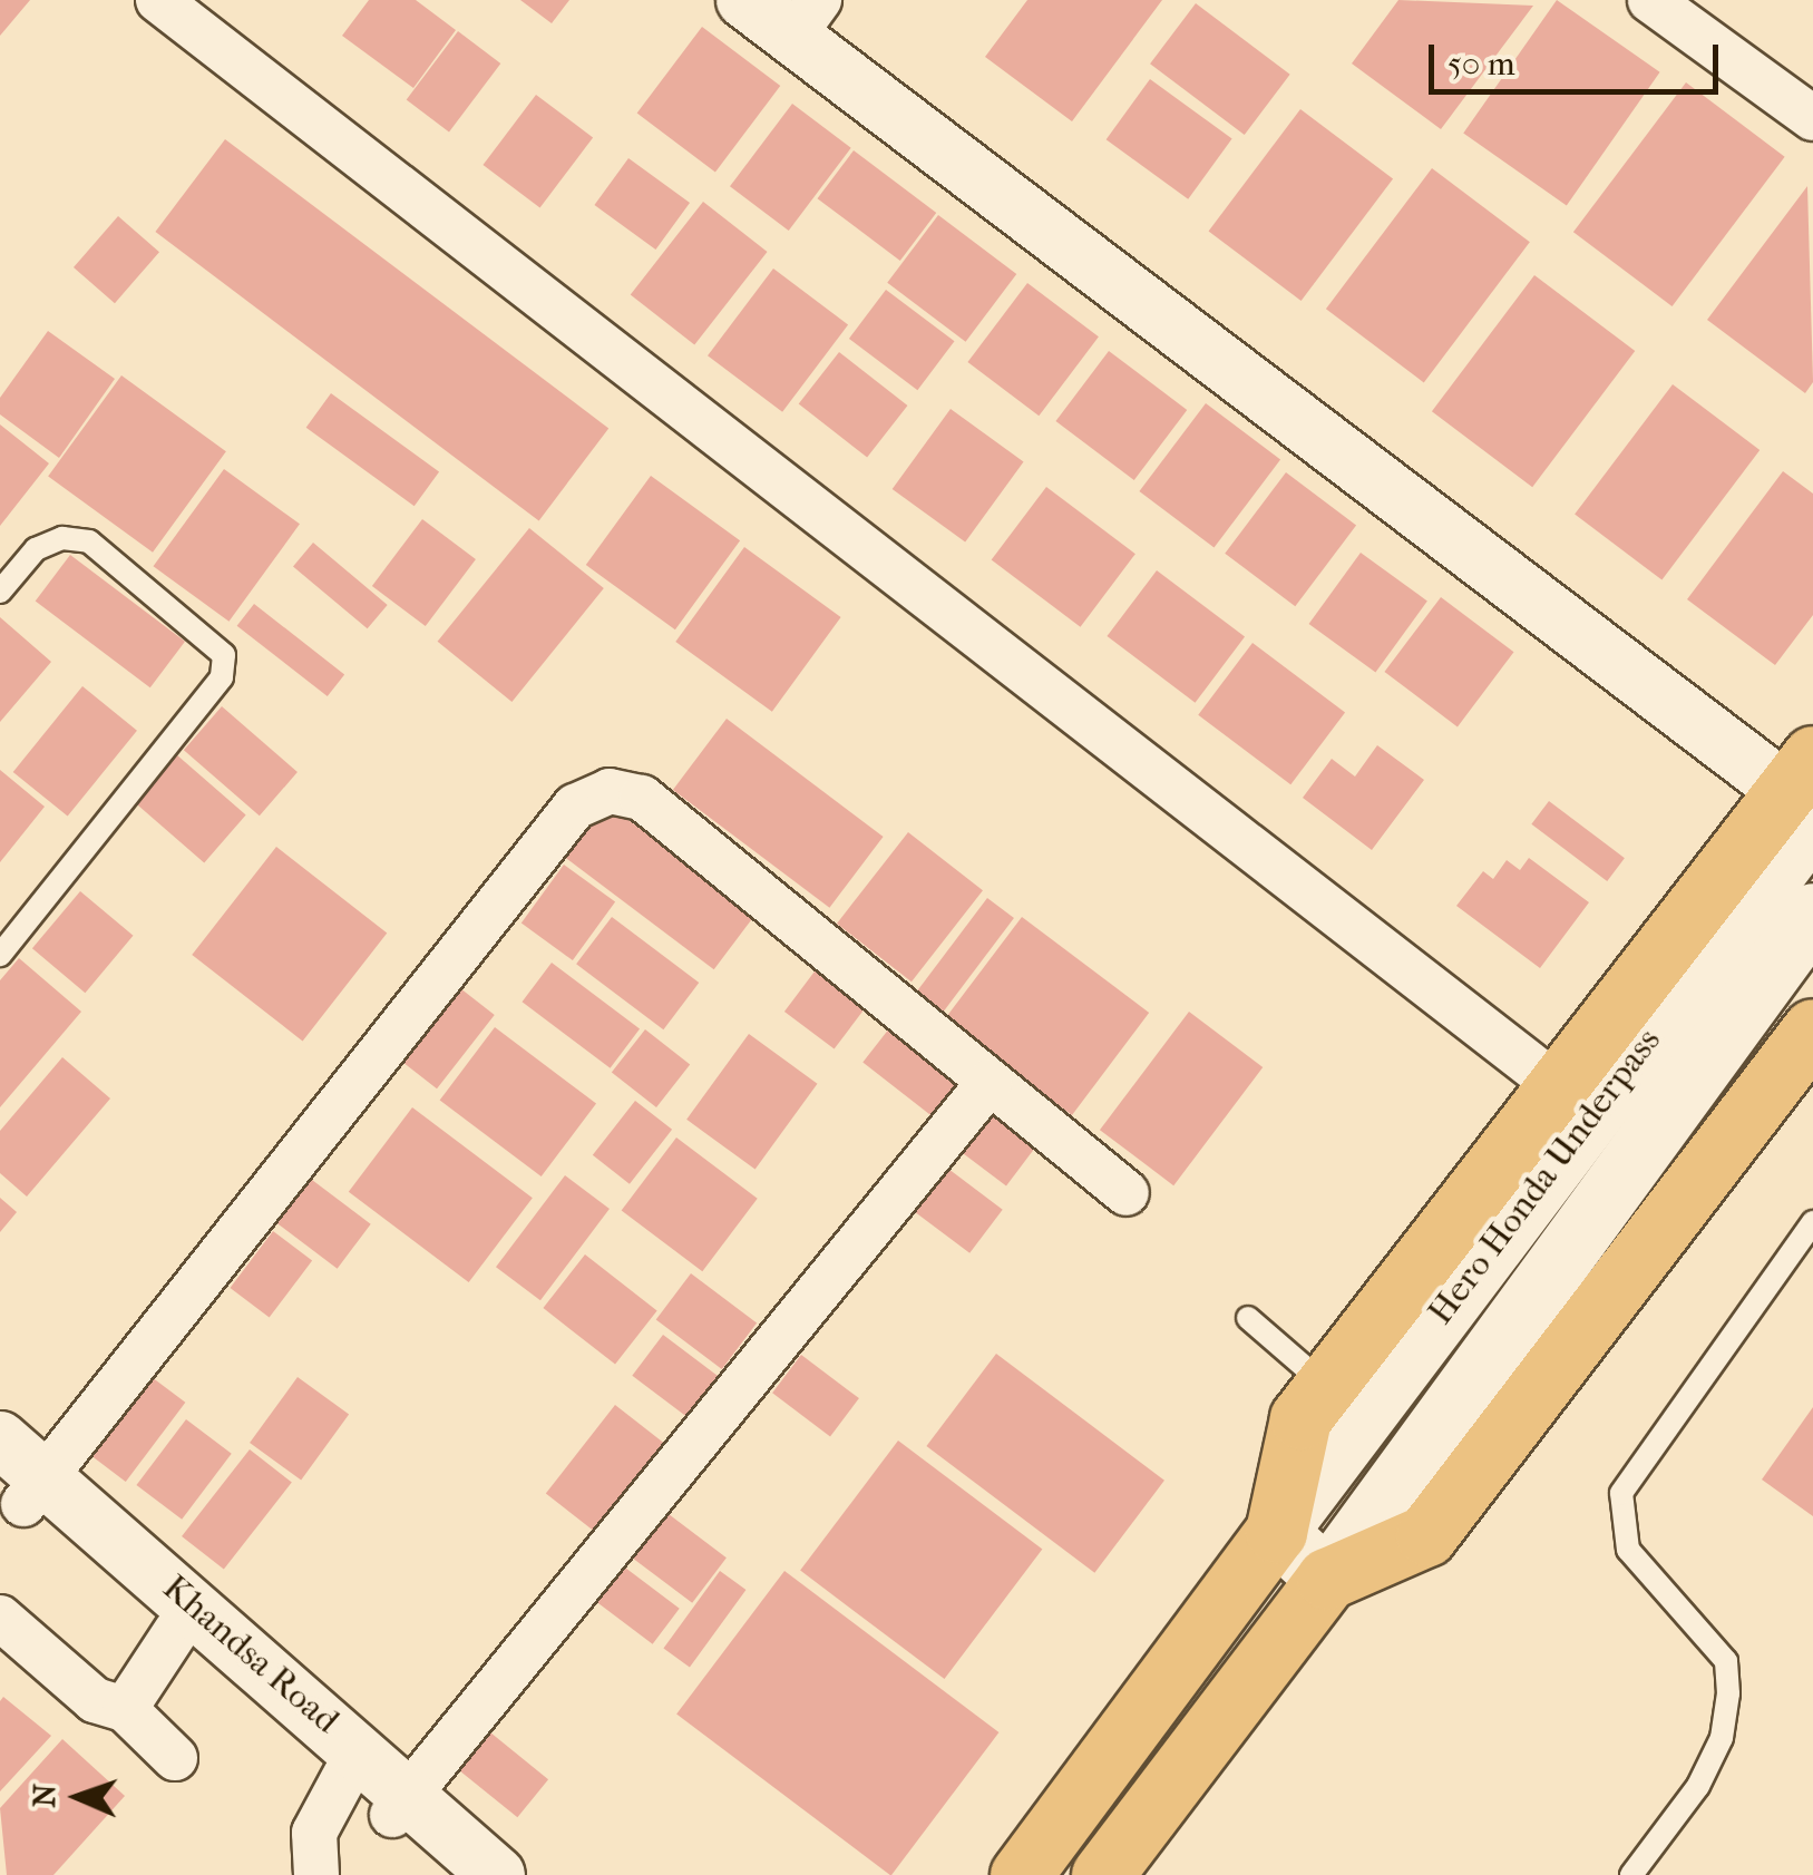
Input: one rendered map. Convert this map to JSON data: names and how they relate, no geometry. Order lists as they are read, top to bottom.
{
  "streets": {
    "main road": ["Hero Honda Underpass"],
    "street": ["Khandsa Road"]
  },
  "scale_bar": "50 m",
  "north": "left"
}
